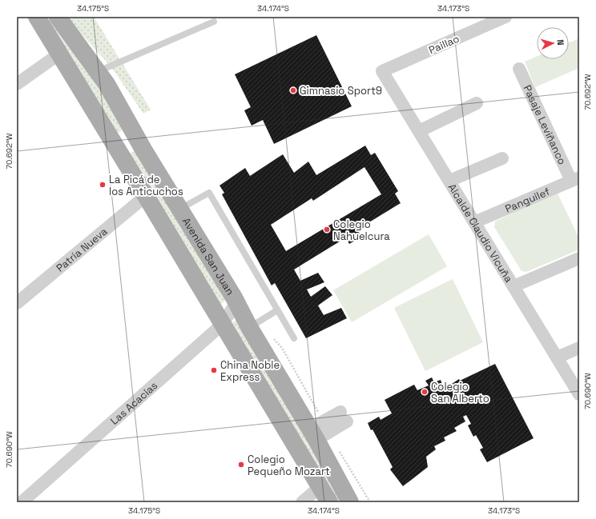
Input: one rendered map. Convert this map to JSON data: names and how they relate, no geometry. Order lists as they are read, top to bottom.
{
  "streets": {
    "main road": ["Avenida San Juan"],
    "street": [
      "Paillao",
      "Pasaje Leviñanco",
      "Panguilef",
      "Alcalde Claudio Vicuña",
      "Patria Nueva",
      "Las Acacias"
    ]
  },
  "crossings": [
    ["Paillao", "Alcalde Claudio Vicuña"],
    ["Pasaje Leviñanco", "Panguilef"],
    ["Panguilef", "Alcalde Claudio Vicuña"],
    ["Avenida San Juan", "Las Acacias"]
  ],
  "places": [
    "Gimnasio Sport9",
    "La Picá de los Anticuchos",
    "Colegio Nahuelcura",
    "China Noble Express",
    "Colegio San Alberto",
    "Colegio Pequeño Mozart"
  ],
  "north": "right",
  "coordinates": [
    "34.175°S",
    "34.174°S",
    "34.173°S",
    "70.692°W",
    "70.690°W"
  ]
}
